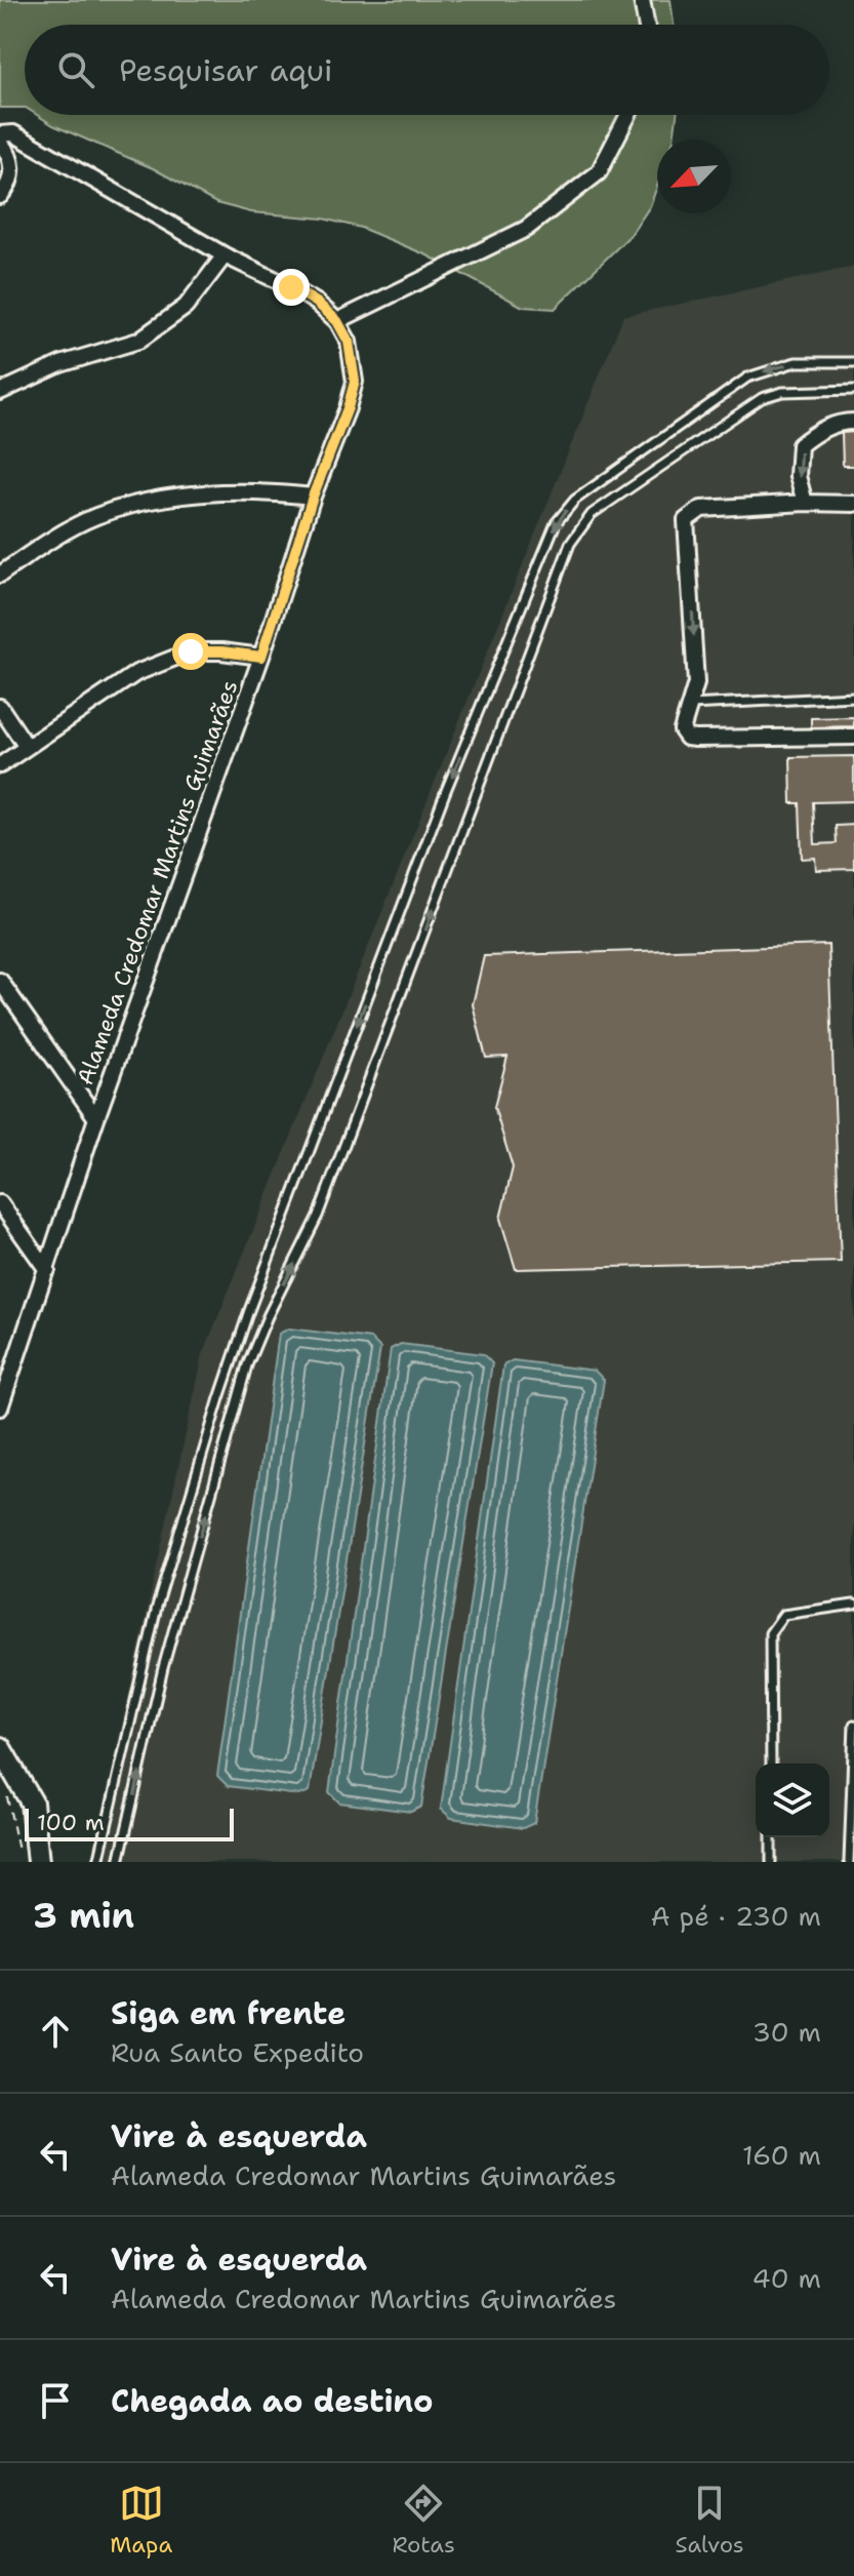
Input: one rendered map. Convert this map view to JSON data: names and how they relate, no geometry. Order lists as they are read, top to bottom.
{
  "streets": {
    "street": ["Alameda Credomar Martins Guimarães"]
  },
  "scale_bar": "100 m",
  "north": "bottom left",
  "page": {
    "search": "Pesquisar aqui",
    "scale": "100 m",
    "heading": ["3 min", "A pé · 230 m"],
    "list": [
      ["Siga em frente", "Rua Santo Expedito", "30 m"],
      ["Vire à esquerda", "Alameda Credomar Martins Guimarães", "160 m"],
      ["Vire à esquerda", "Alameda Credomar Martins Guimarães", "40 m"],
      "Chegada ao destino"
    ],
    "nav": ["Mapa", "Rotas", "Salvos"]
  }
}
